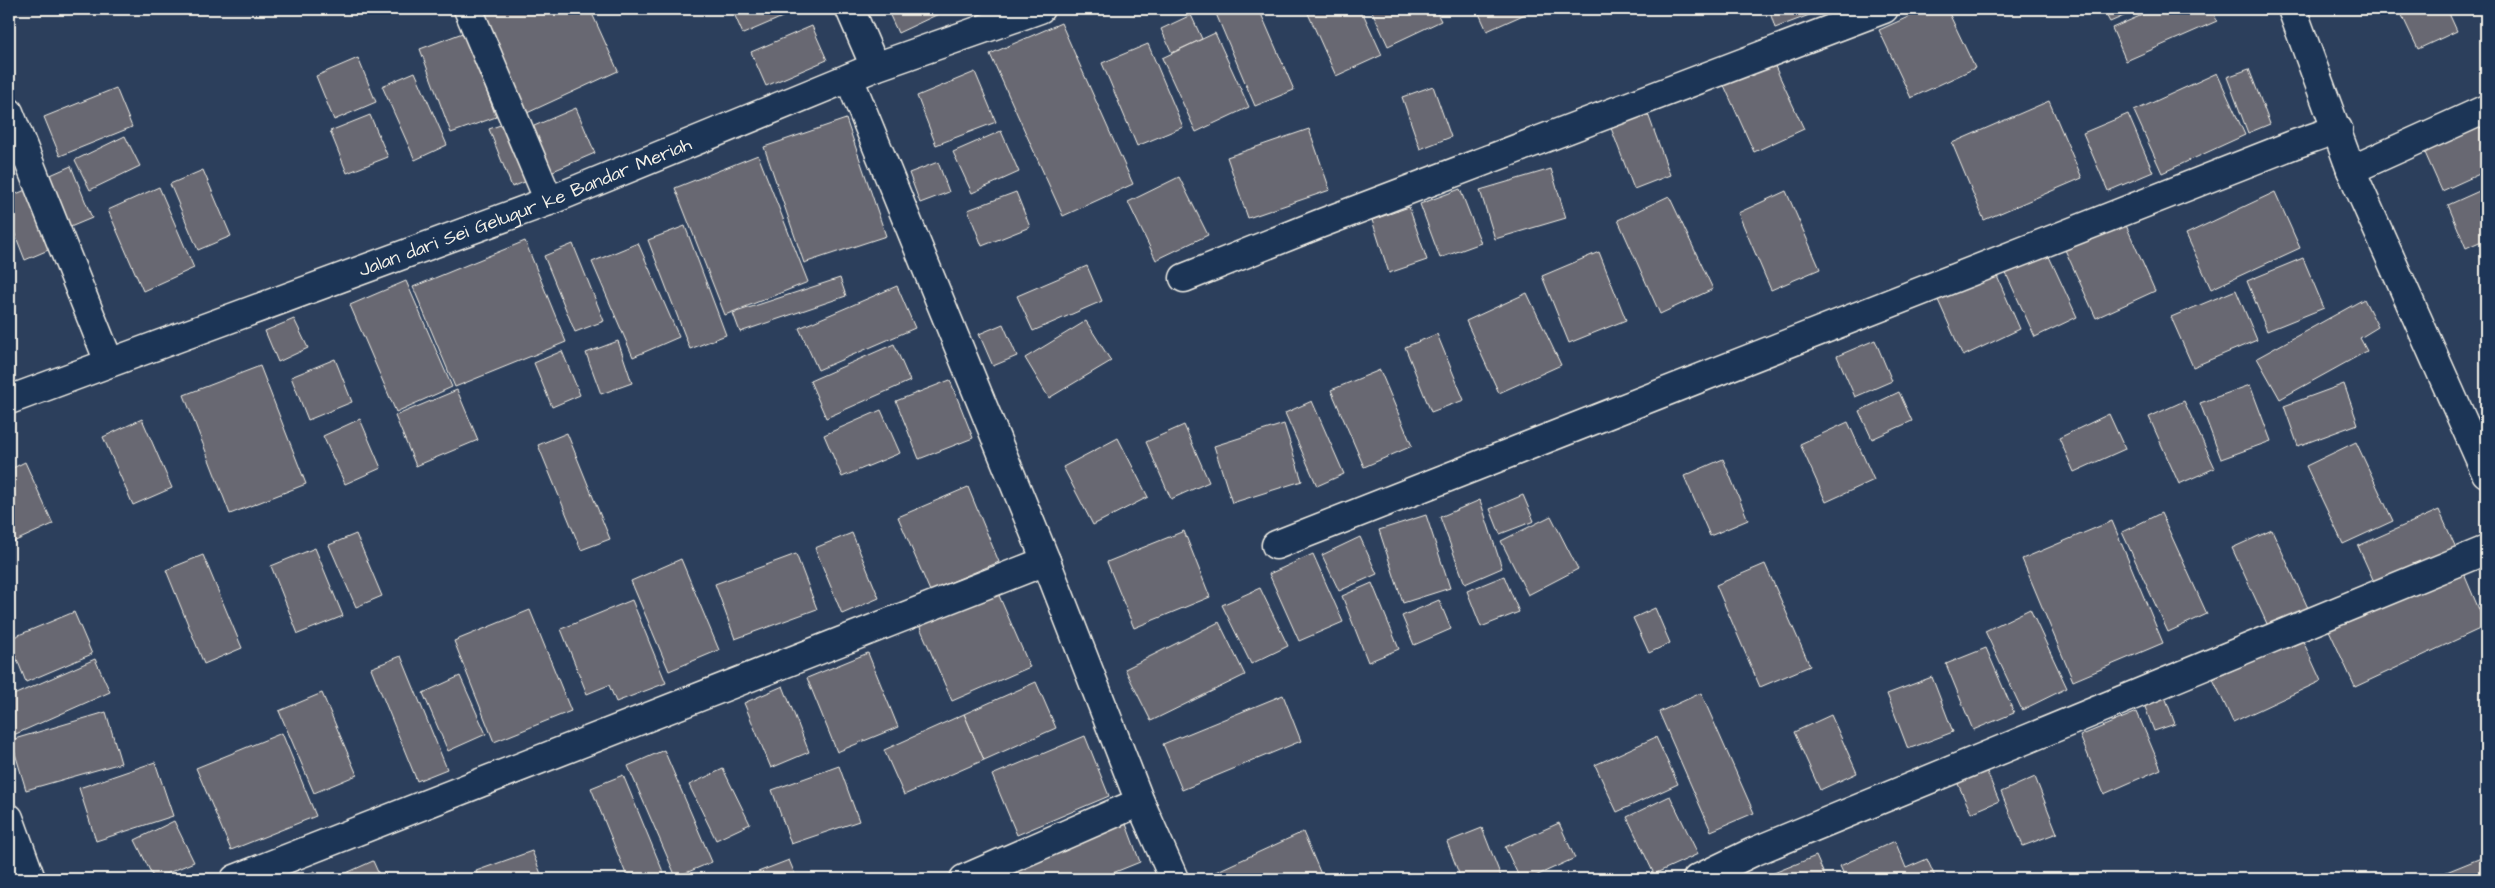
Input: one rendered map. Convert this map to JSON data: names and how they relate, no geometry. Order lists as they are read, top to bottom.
{
  "streets": {
    "street": ["Jalan dari Sei Gelugur ke Bandar Meriah"]
  }
}
